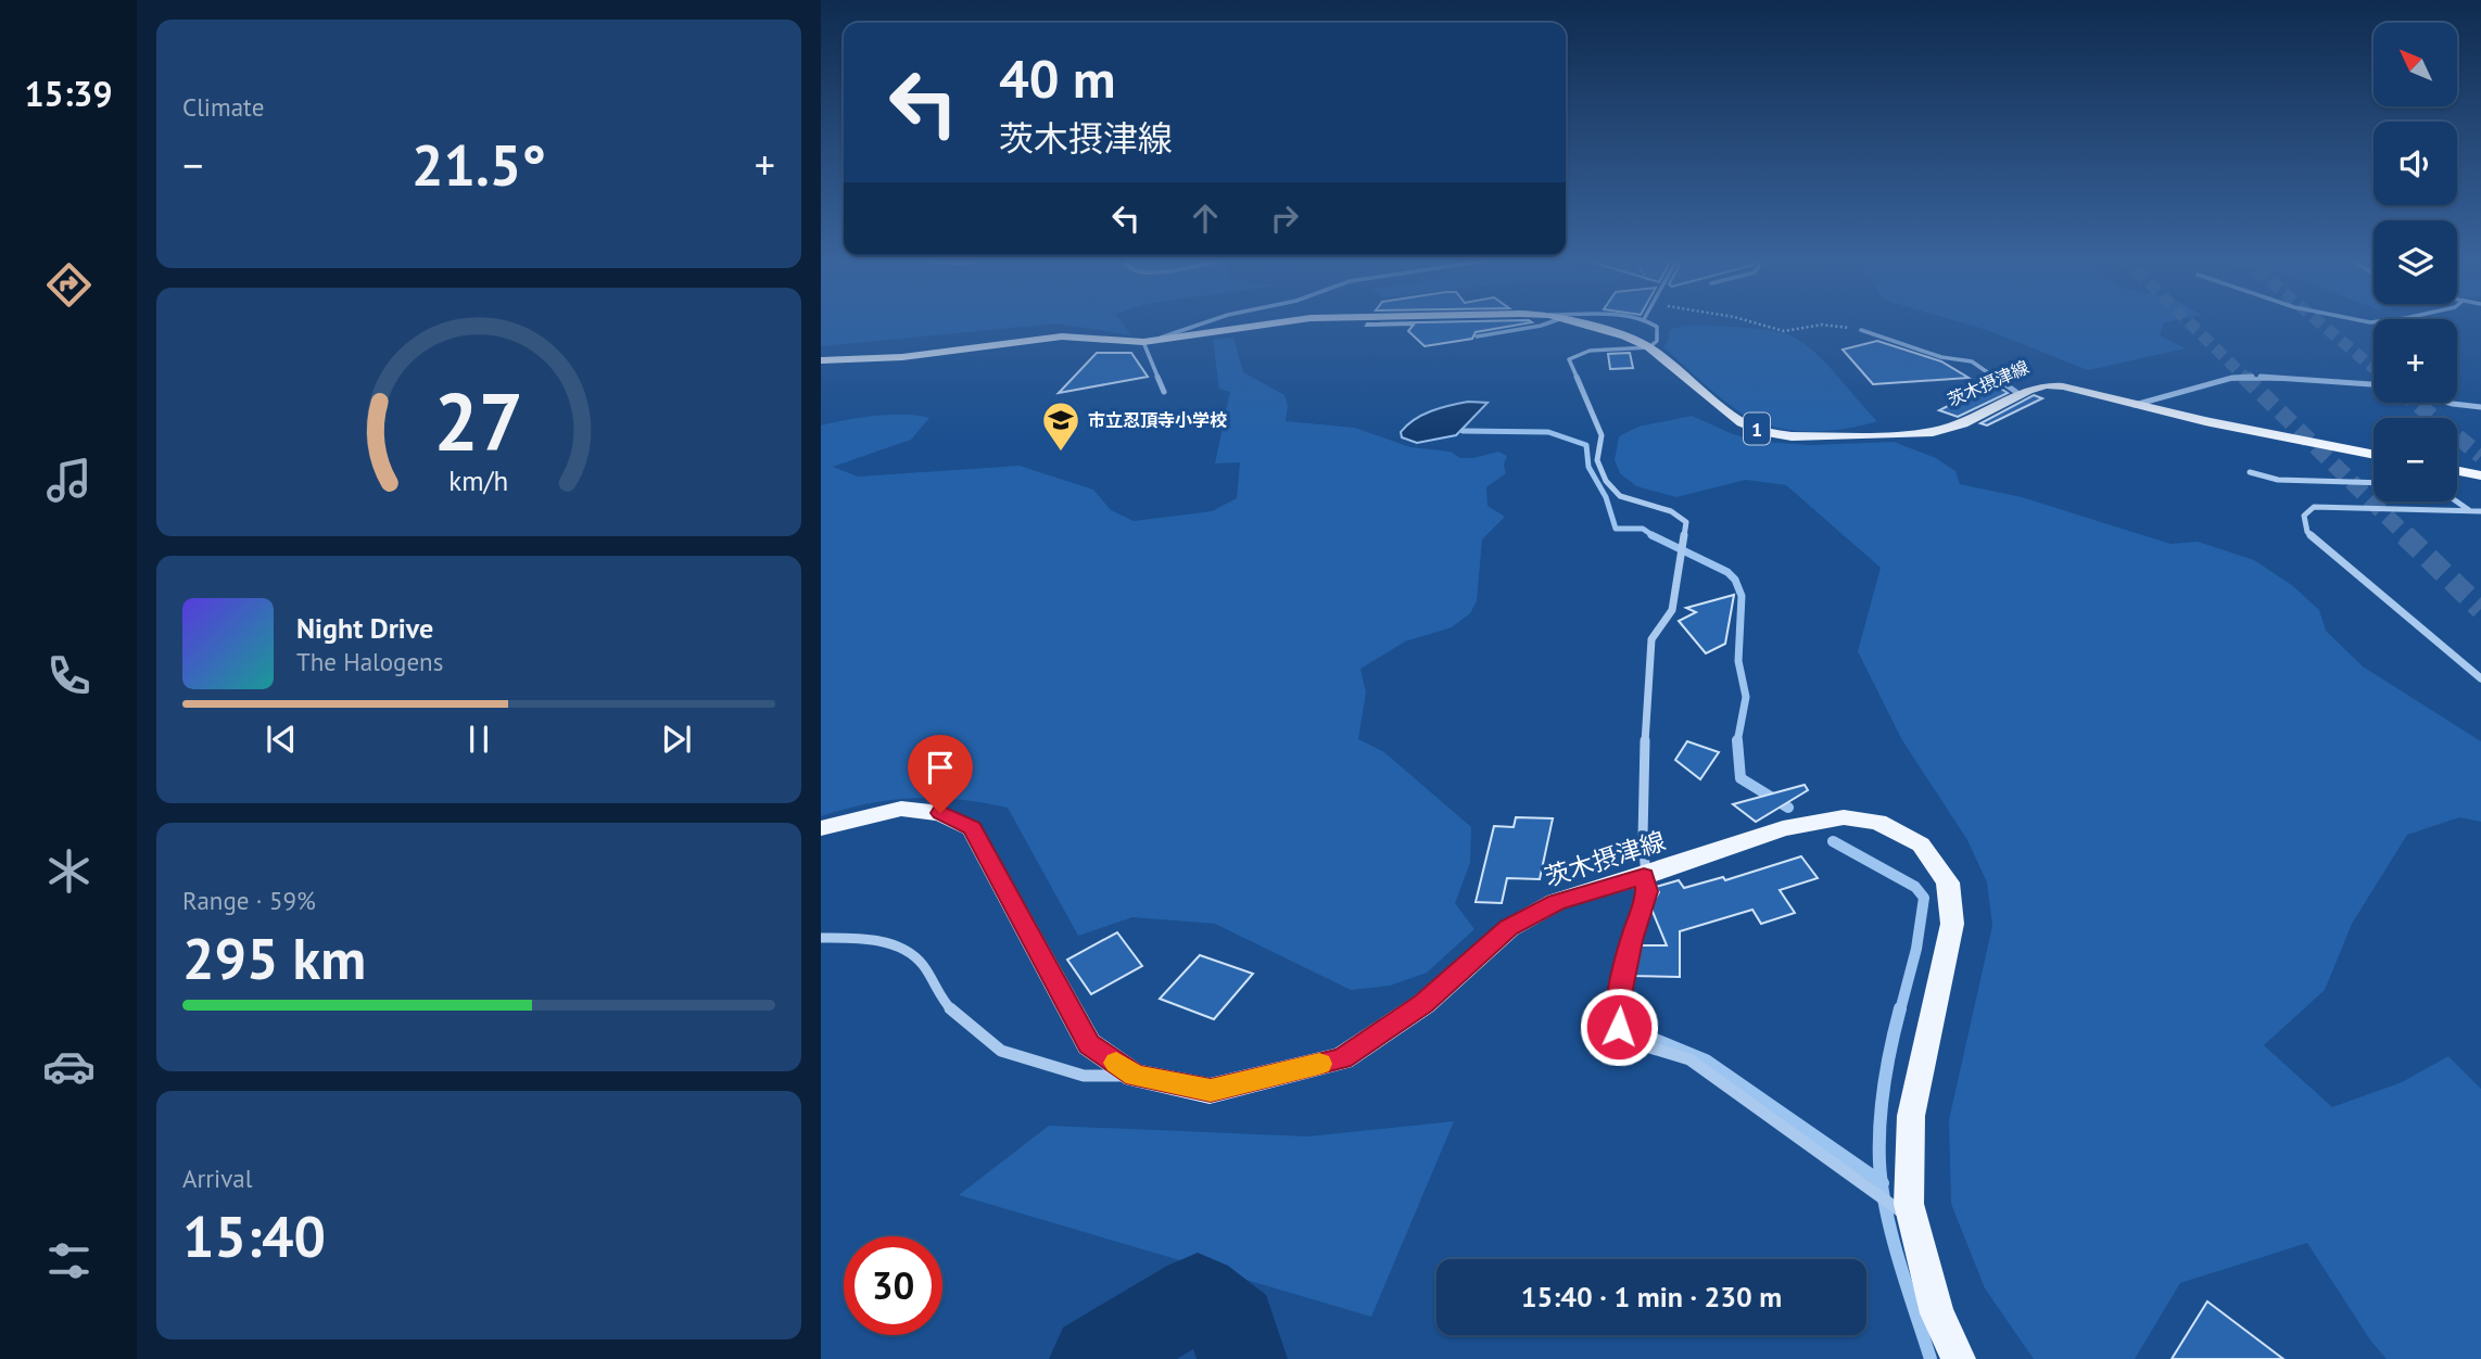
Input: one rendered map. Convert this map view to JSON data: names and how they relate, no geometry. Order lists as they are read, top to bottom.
{
  "streets": {
    "main road": ["茨木摂津線", "1"]
  },
  "places": {
    "school or university": ["市立忍頂寺小学校"]
  },
  "north": "top left",
  "page": {
    "tabs": "15:39",
    "tile": [
      "Climate",
      ["Range · 59%", "295 km"],
      ["Arrival", "15:40"]
    ],
    "map_buttons": ["+", "−"],
    "turn": ["40 m", "茨木摂津線"],
    "heat": ["−", "21.5°", "+"],
    "song": ["Night Drive", "The Halogens"],
    "limit": "30",
    "trip": "15:40 · 1 min · 230 m",
    "gauge": ["27", "km/h"]
  }
}
